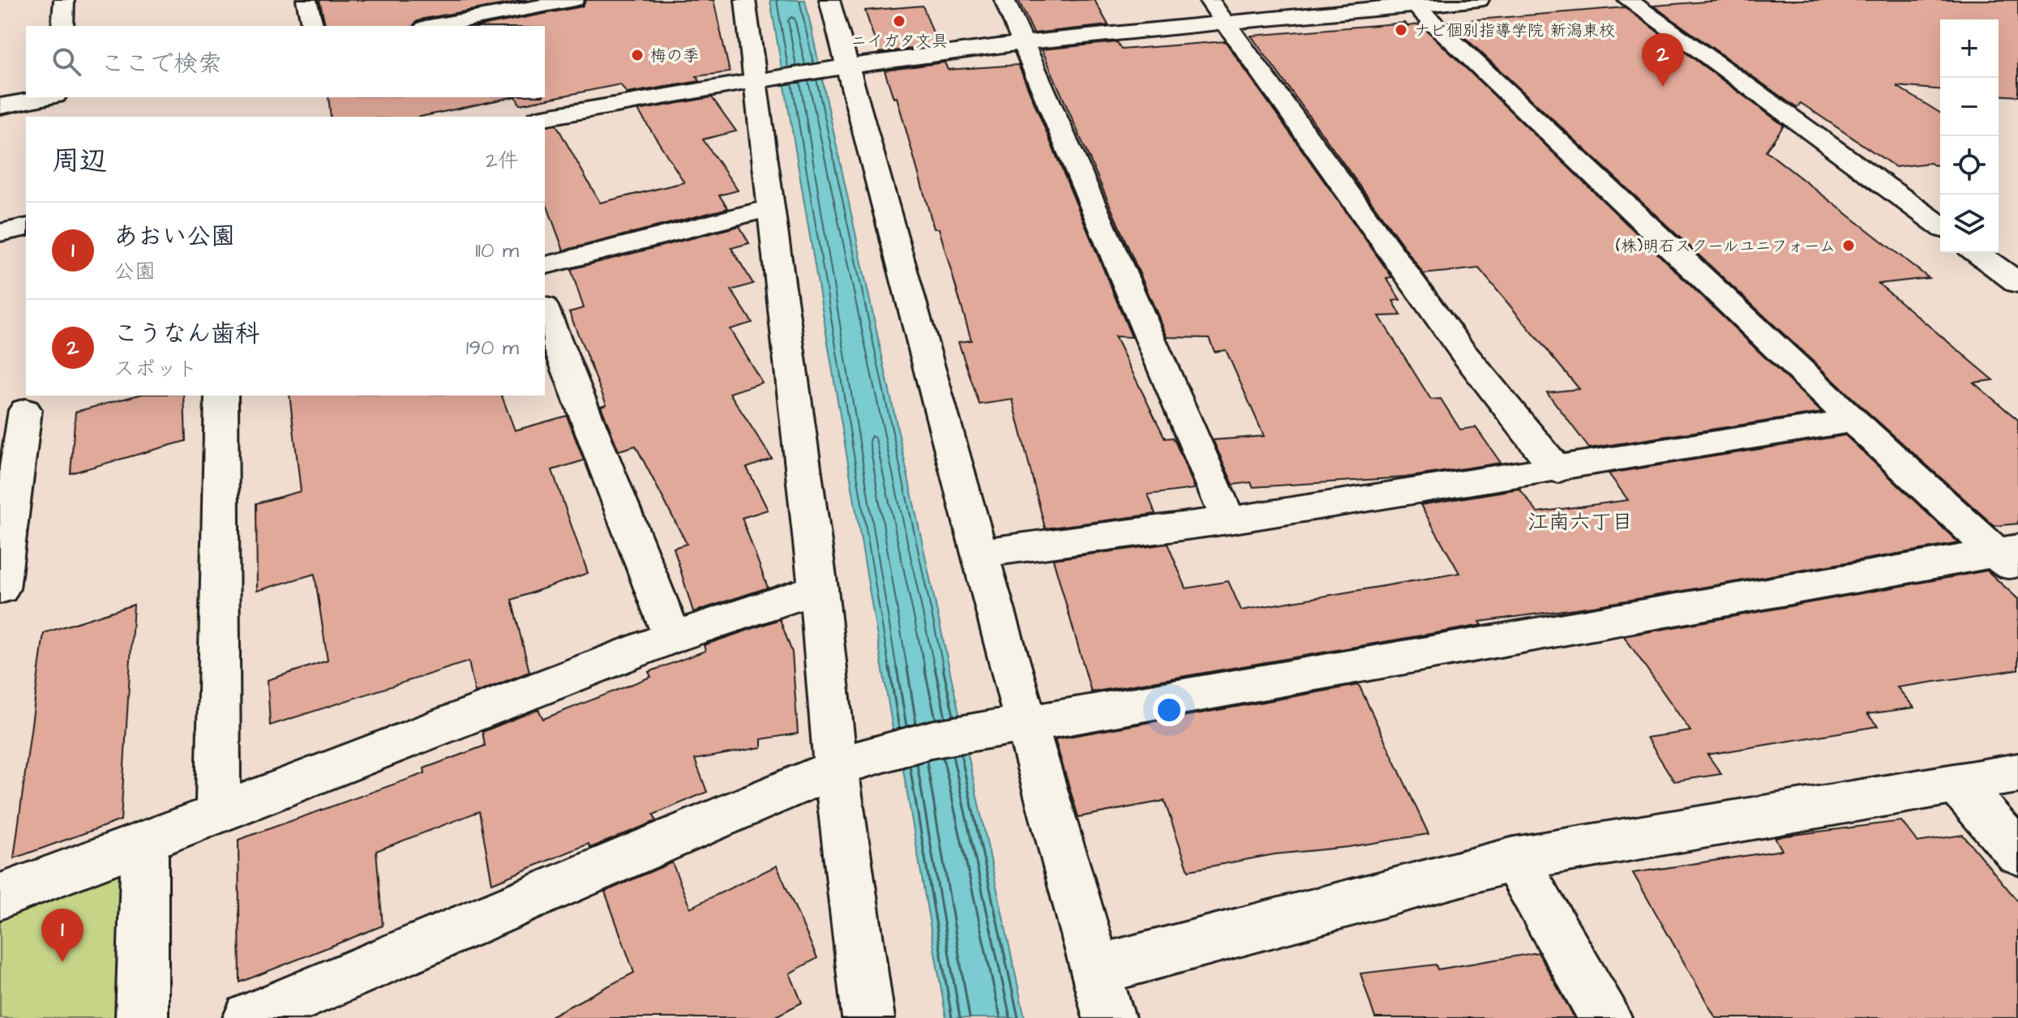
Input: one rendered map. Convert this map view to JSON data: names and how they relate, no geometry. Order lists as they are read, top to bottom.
{
  "districts": ["江南六丁目"],
  "places": [
    "ニイガタ文具",
    "ナビ個別指導学院 新潟東校",
    "梅の季",
    "(株)明石スクールユニフォーム"
  ],
  "page": {
    "map_buttons": ["+", "−"],
    "search": "ここで検索",
    "pins": ["2", "1"],
    "heading": ["周辺", "2件"],
    "list": [
      {
        "mark": "1",
        "name": "あおい公園",
        "note": "公園",
        "value": "110 m"
      },
      {
        "mark": "2",
        "name": "こうなん歯科",
        "note": "スポット",
        "value": "190 m"
      }
    ]
  }
}
